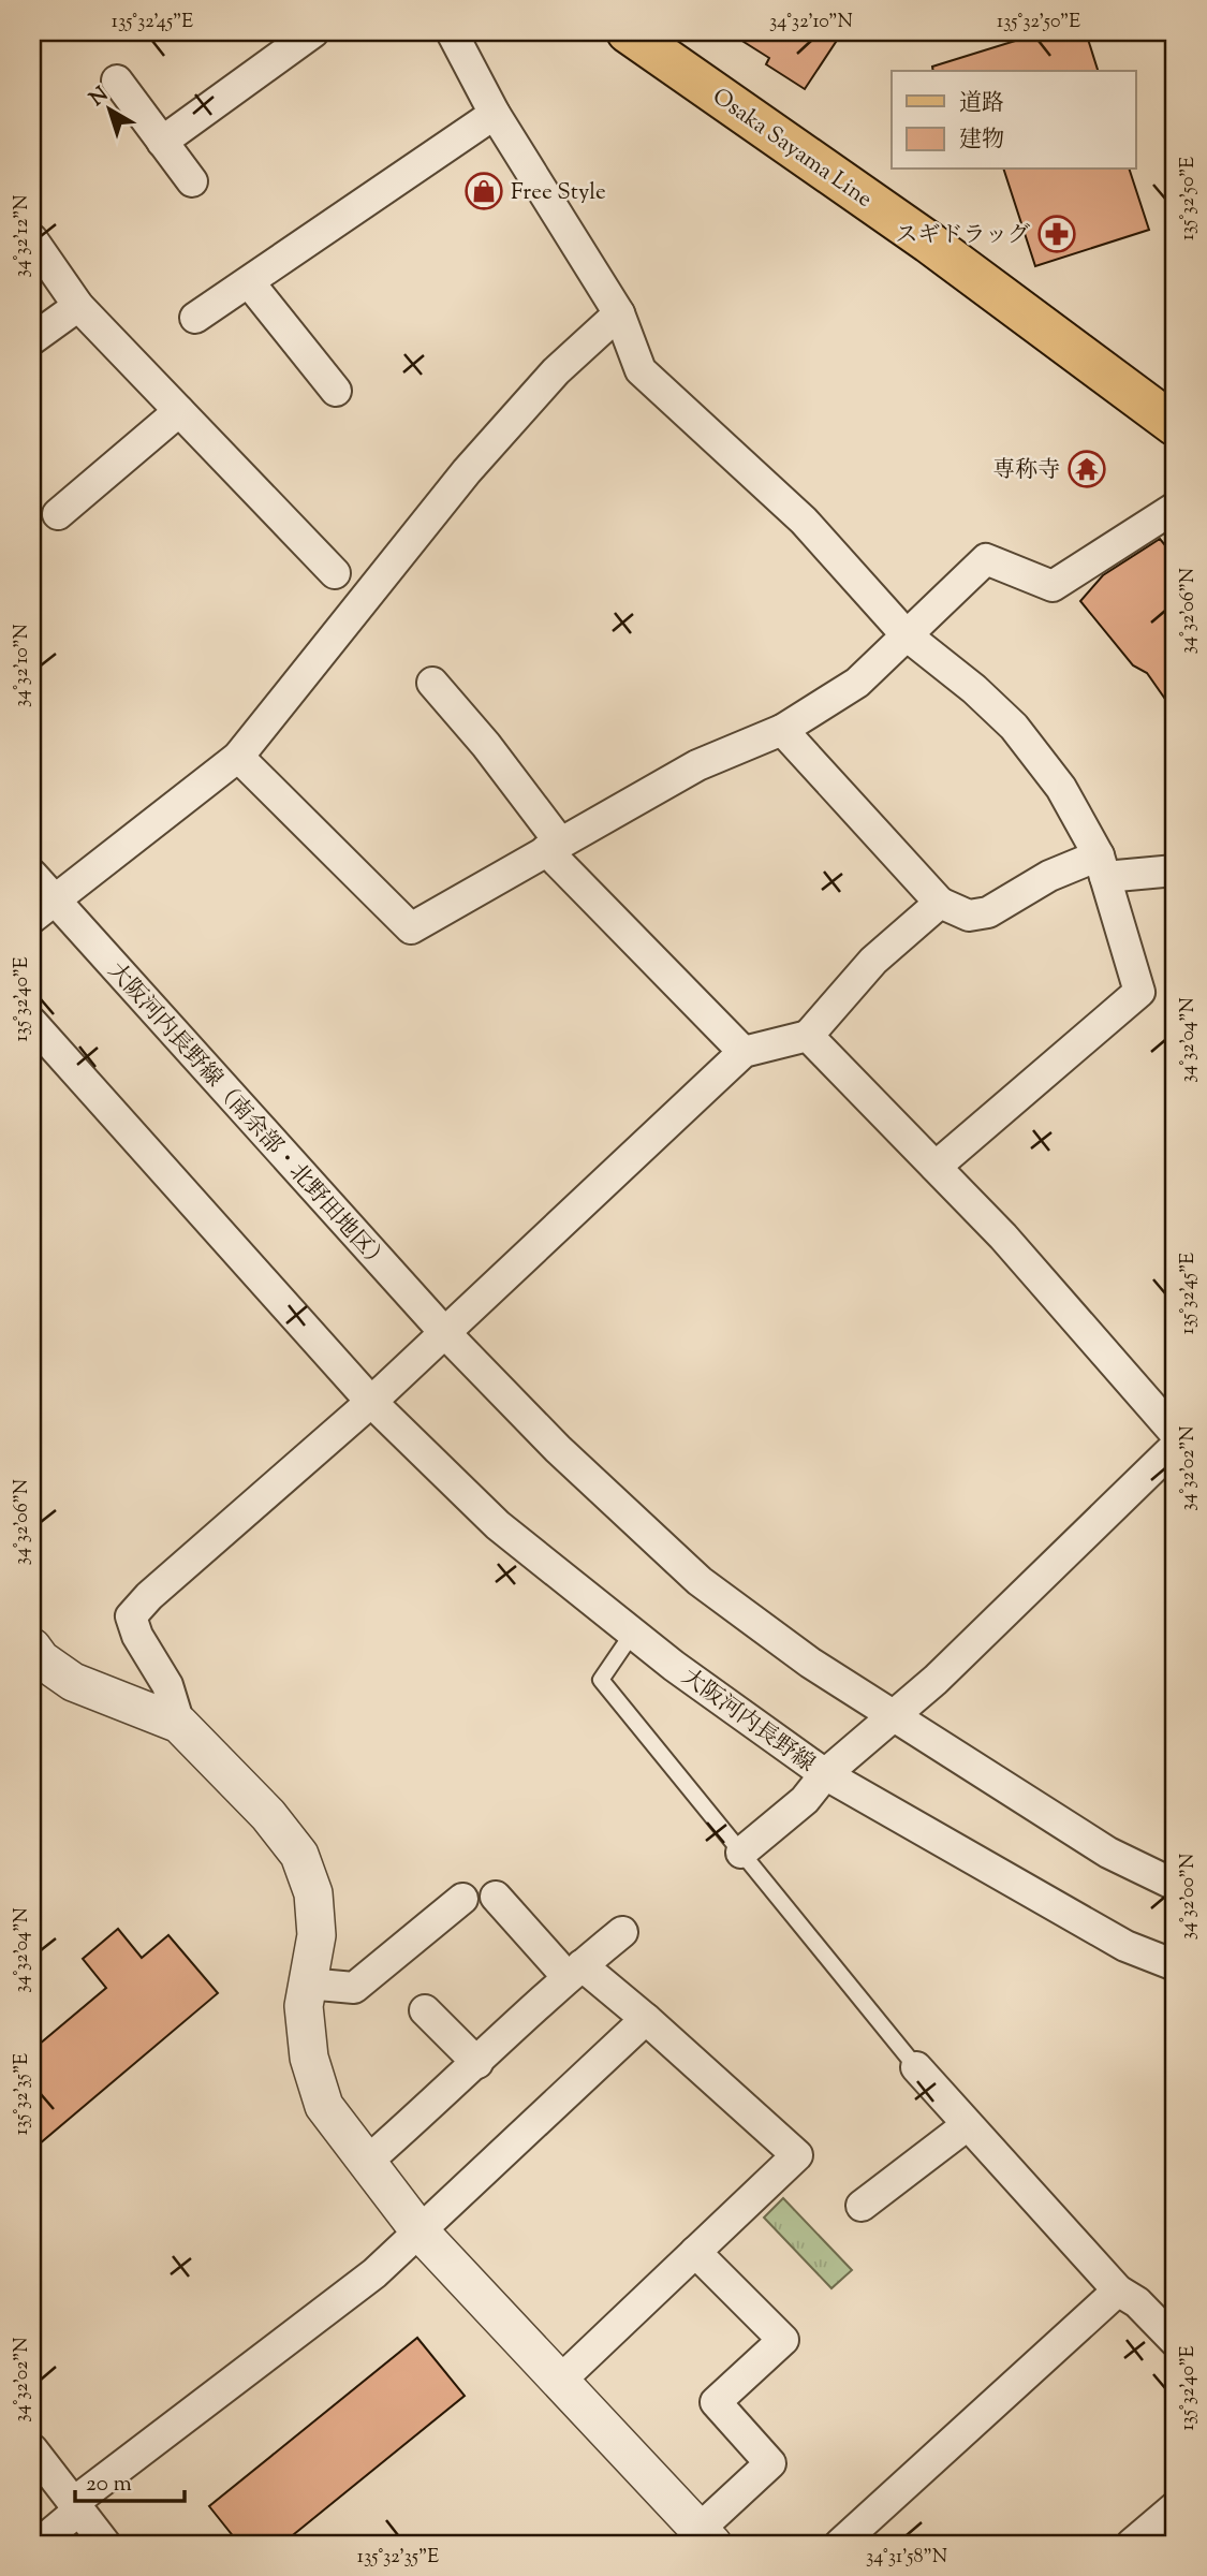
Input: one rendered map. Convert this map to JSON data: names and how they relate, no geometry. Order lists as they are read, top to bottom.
{
  "streets": {
    "main road": ["Osaka Sayama Line"],
    "street": ["大阪河内長野線（南余部・北野田地区）", "大阪河内長野線"]
  },
  "places": {
    "shop": ["Free Style"],
    "pharmacy": ["スギドラッグ"],
    "temple": ["専称寺"]
  },
  "legend": ["道路", "建物"],
  "scale_bar": "20 m",
  "north": "top left",
  "coordinates": [
    "135°32'45\"E",
    "34°32'10\"N",
    "135°32'50\"E",
    "34°32'12\"N",
    "34°32'06\"N",
    "135°32'40\"E",
    "34°32'04\"N",
    "34°32'02\"N",
    "34°32'00\"N",
    "135°32'35\"E",
    "34°31'58\"N"
  ]
}
